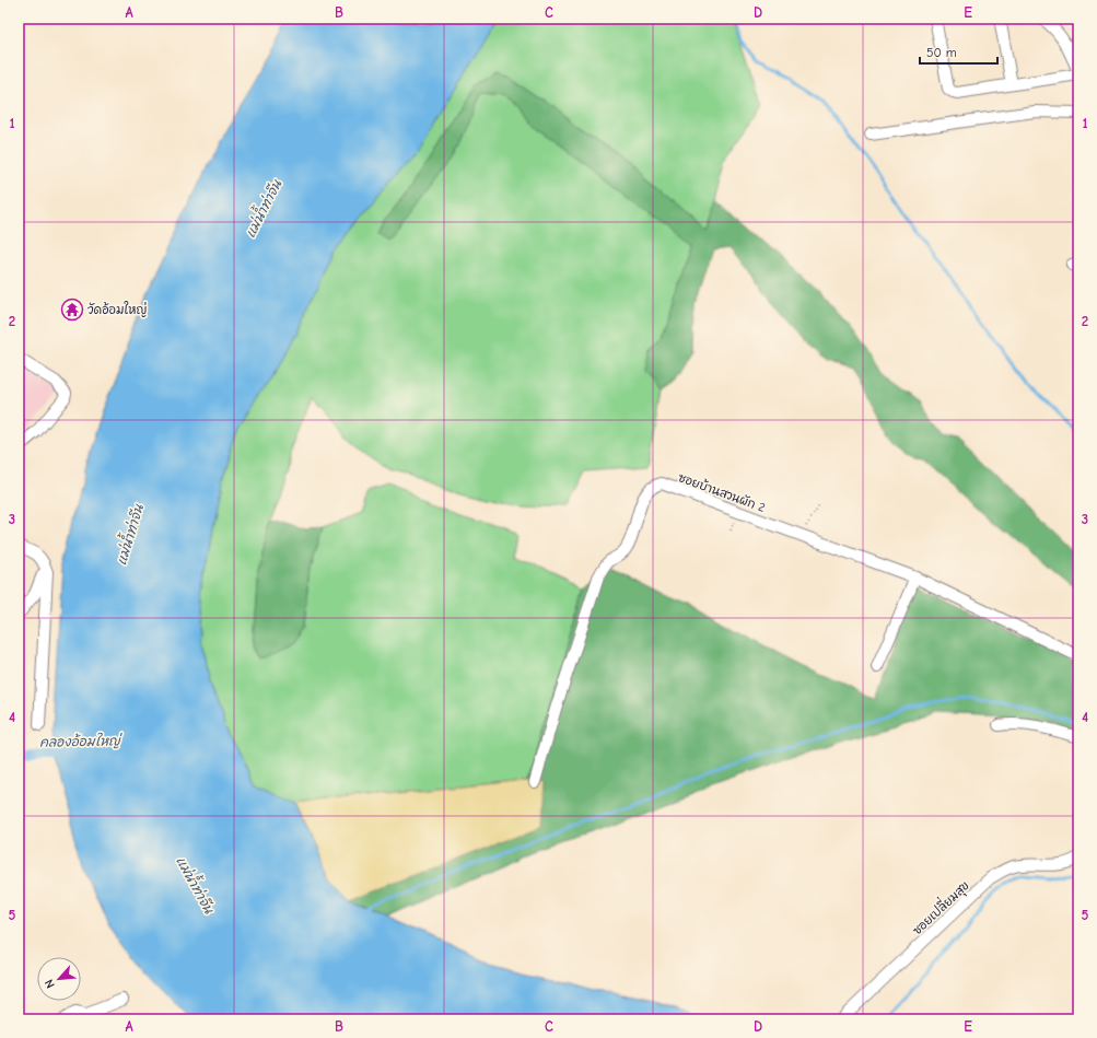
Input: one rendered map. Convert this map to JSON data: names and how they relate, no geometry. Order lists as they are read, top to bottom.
{
  "streets": {
    "street": ["ซอยบ้านสวนผัก 2", "ซอยเปลี่ยมสุข"]
  },
  "water": ["แม่น้ำท่าจีน", "คลองอ้อมใหญ่"],
  "places": {
    "temple": ["วัดอ้อมใหญ่"]
  },
  "scale_bar": "50 m",
  "north": "bottom left",
  "grid": {
    "columns": [
      "A",
      "B",
      "C",
      "D",
      "E"
    ],
    "rows": [
      "1",
      "2",
      "3",
      "4",
      "5"
    ]
  }
}
